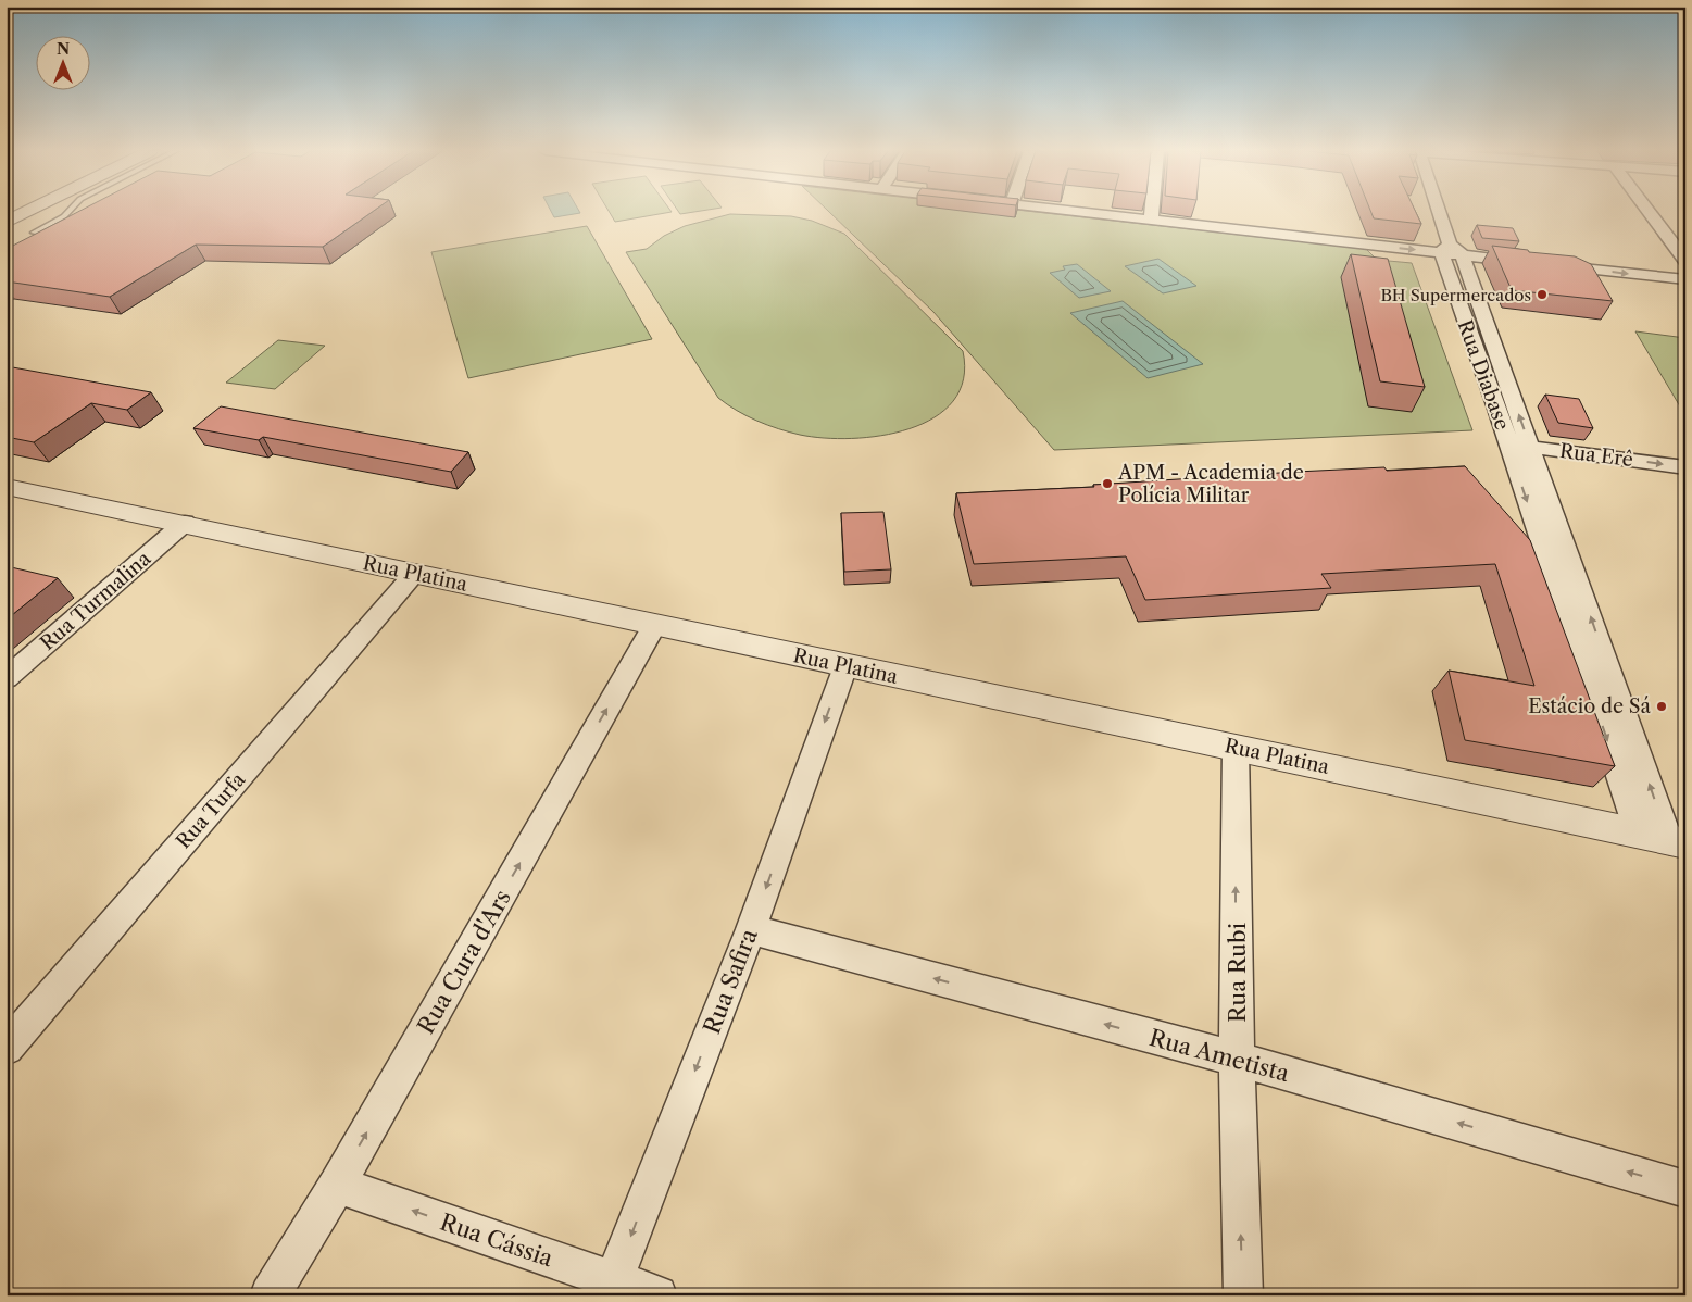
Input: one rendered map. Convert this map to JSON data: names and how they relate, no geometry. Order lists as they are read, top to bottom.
{
  "streets": {
    "street": [
      "Rua Diabase",
      "Rua Erê",
      "Rua Platina",
      "Rua Turmalina",
      "Rua Turfa",
      "Rua Cura d'Ars",
      "Rua Rubi",
      "Rua Safira",
      "Rua Ametista",
      "Rua Cássia"
    ]
  },
  "crossings": [
    ["Rua Diabase", "Rua Erê"],
    ["Rua Diabase", "Rua Platina"],
    ["Rua Platina", "Rua Turmalina"],
    ["Rua Platina", "Rua Turfa"],
    ["Rua Platina", "Rua Cura d'Ars"],
    ["Rua Platina", "Rua Rubi"],
    ["Rua Platina", "Rua Safira"],
    ["Rua Cura d'Ars", "Rua Cássia"],
    ["Rua Rubi", "Rua Ametista"],
    ["Rua Safira", "Rua Ametista"],
    ["Rua Safira", "Rua Cássia"]
  ],
  "one_way": [
    "Rua Cura d'Ars",
    "Rua Rubi",
    "Rua Safira",
    "Rua Ametista",
    "Rua Cássia"
  ],
  "places": ["BH Supermercados", "APM - Academia de Polícia Militar", "Estácio de Sá"],
  "north": "top"
}
